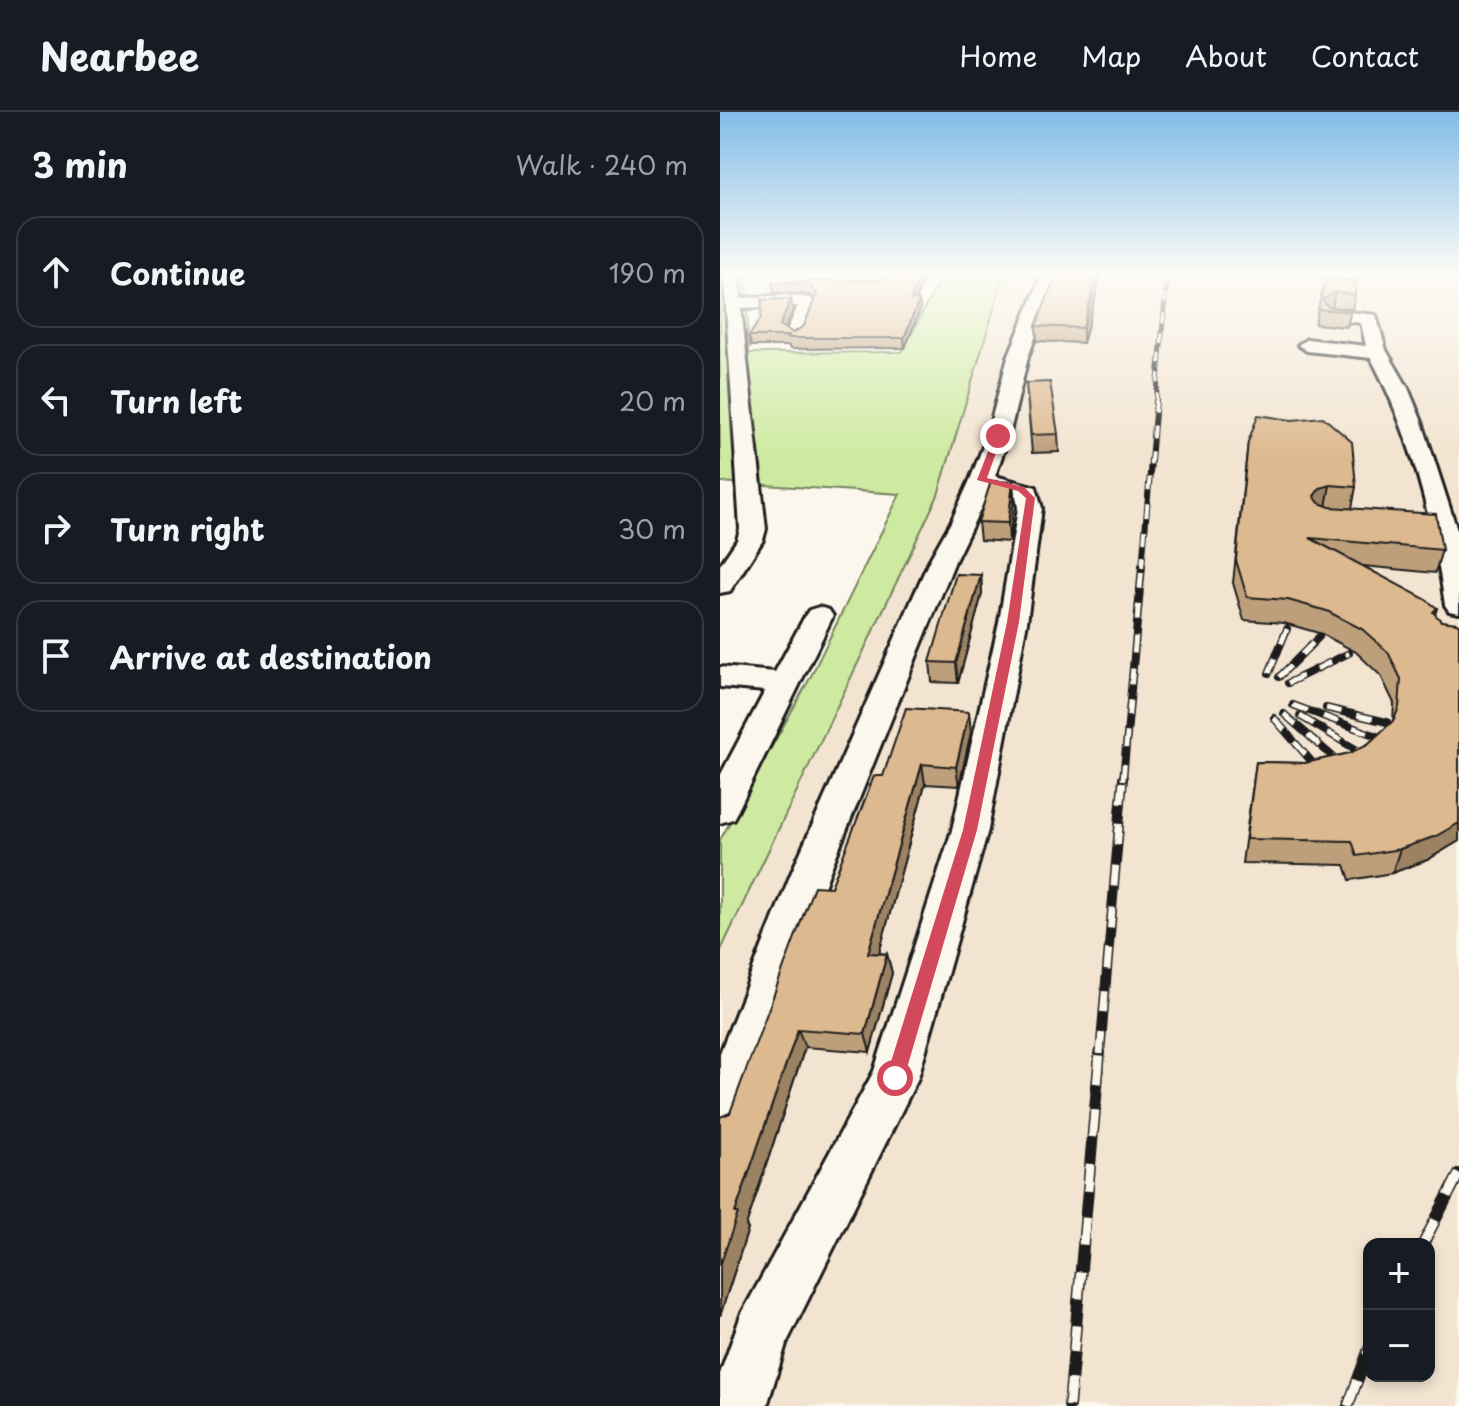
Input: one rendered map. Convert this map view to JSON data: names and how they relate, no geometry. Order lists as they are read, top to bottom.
{
  "page": {
    "header": "Nearbee",
    "nav": [
      "Home",
      "Map",
      "About",
      "Contact"
    ],
    "heading": ["3 min", "Walk · 240 m"],
    "list": [
      ["Continue", "190 m"],
      ["Turn left", "20 m"],
      ["Turn right", "30 m"],
      "Arrive at destination"
    ],
    "map_buttons": ["+", "−"]
  }
}
